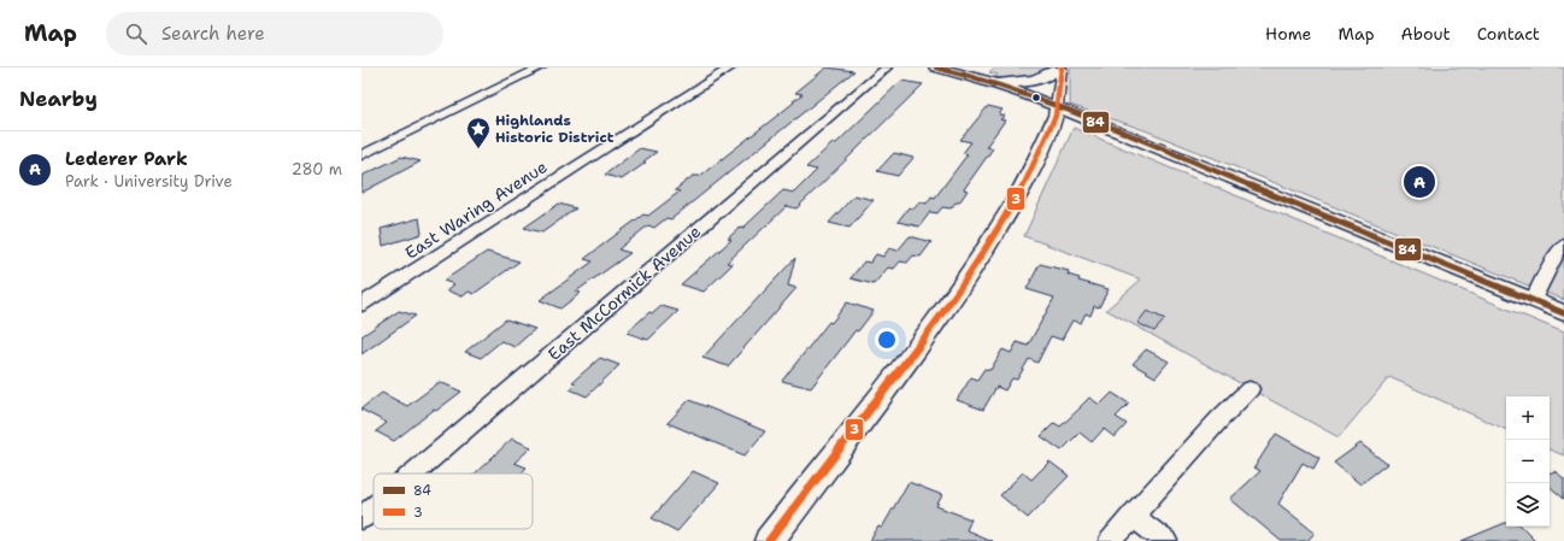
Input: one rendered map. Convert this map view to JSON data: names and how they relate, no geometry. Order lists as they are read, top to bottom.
{
  "streets": {
    "street": ["East Waring Avenue", "East McCormick Avenue"]
  },
  "places": {
    "place": ["Highlands Historic District"]
  },
  "lines": ["transit line 84", "transit line 3"],
  "legend": ["84", "3"],
  "page": {
    "header": "Map",
    "search": "Search here",
    "nav": [
      "Home",
      "Map",
      "About",
      "Contact"
    ],
    "heading": "Nearby",
    "list": [
      {
        "mark": "A",
        "name": "Lederer Park",
        "note": "Park · University Drive",
        "value": "280 m"
      }
    ],
    "pins": "A",
    "map_buttons": ["+", "−"]
  }
}
